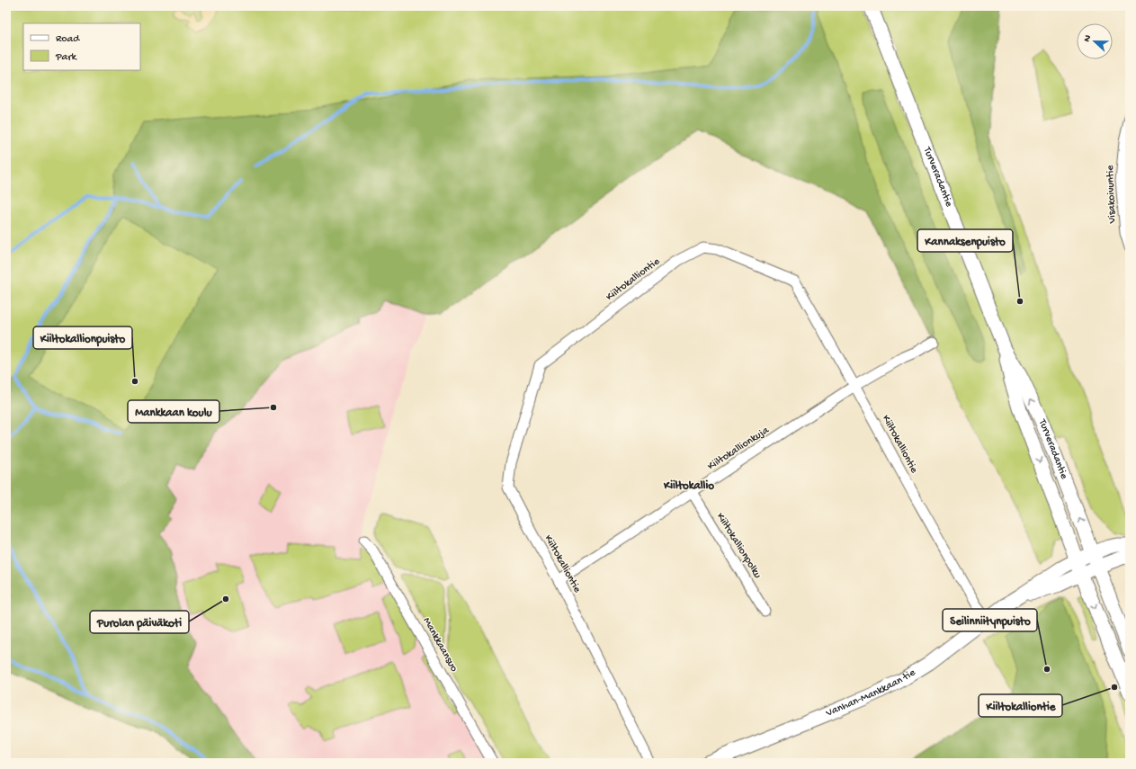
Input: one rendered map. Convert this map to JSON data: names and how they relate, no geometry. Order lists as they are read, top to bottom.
{
  "streets": {
    "main road": ["Turveradantie", "Vanhan-Mankkaan tie"],
    "street": [
      "Visakoivuntie",
      "Kiiltokalliontie",
      "Kiiltokallionkuja",
      "Kiiltokallionpolku",
      "Mankkaansuo"
    ]
  },
  "crossings": [
    ["Turveradantie", "Vanhan-Mankkaan tie"],
    ["Kiiltokalliontie", "Kiiltokallionkuja"],
    ["Kiiltokalliontie", "Vanhan-Mankkaan tie"],
    ["Kiiltokallionkuja", "Kiiltokallionpolku"]
  ],
  "districts": ["Kiiltokallio"],
  "places": [
    "Kannaksenpuisto",
    "Kiiltokallionpuisto",
    "Mankkaan koulu",
    "Purolan päiväkoti",
    "Seilinniitynpuisto",
    "Kiiltokalliontie"
  ],
  "legend": ["Road", "Park"],
  "north": "left"
}
